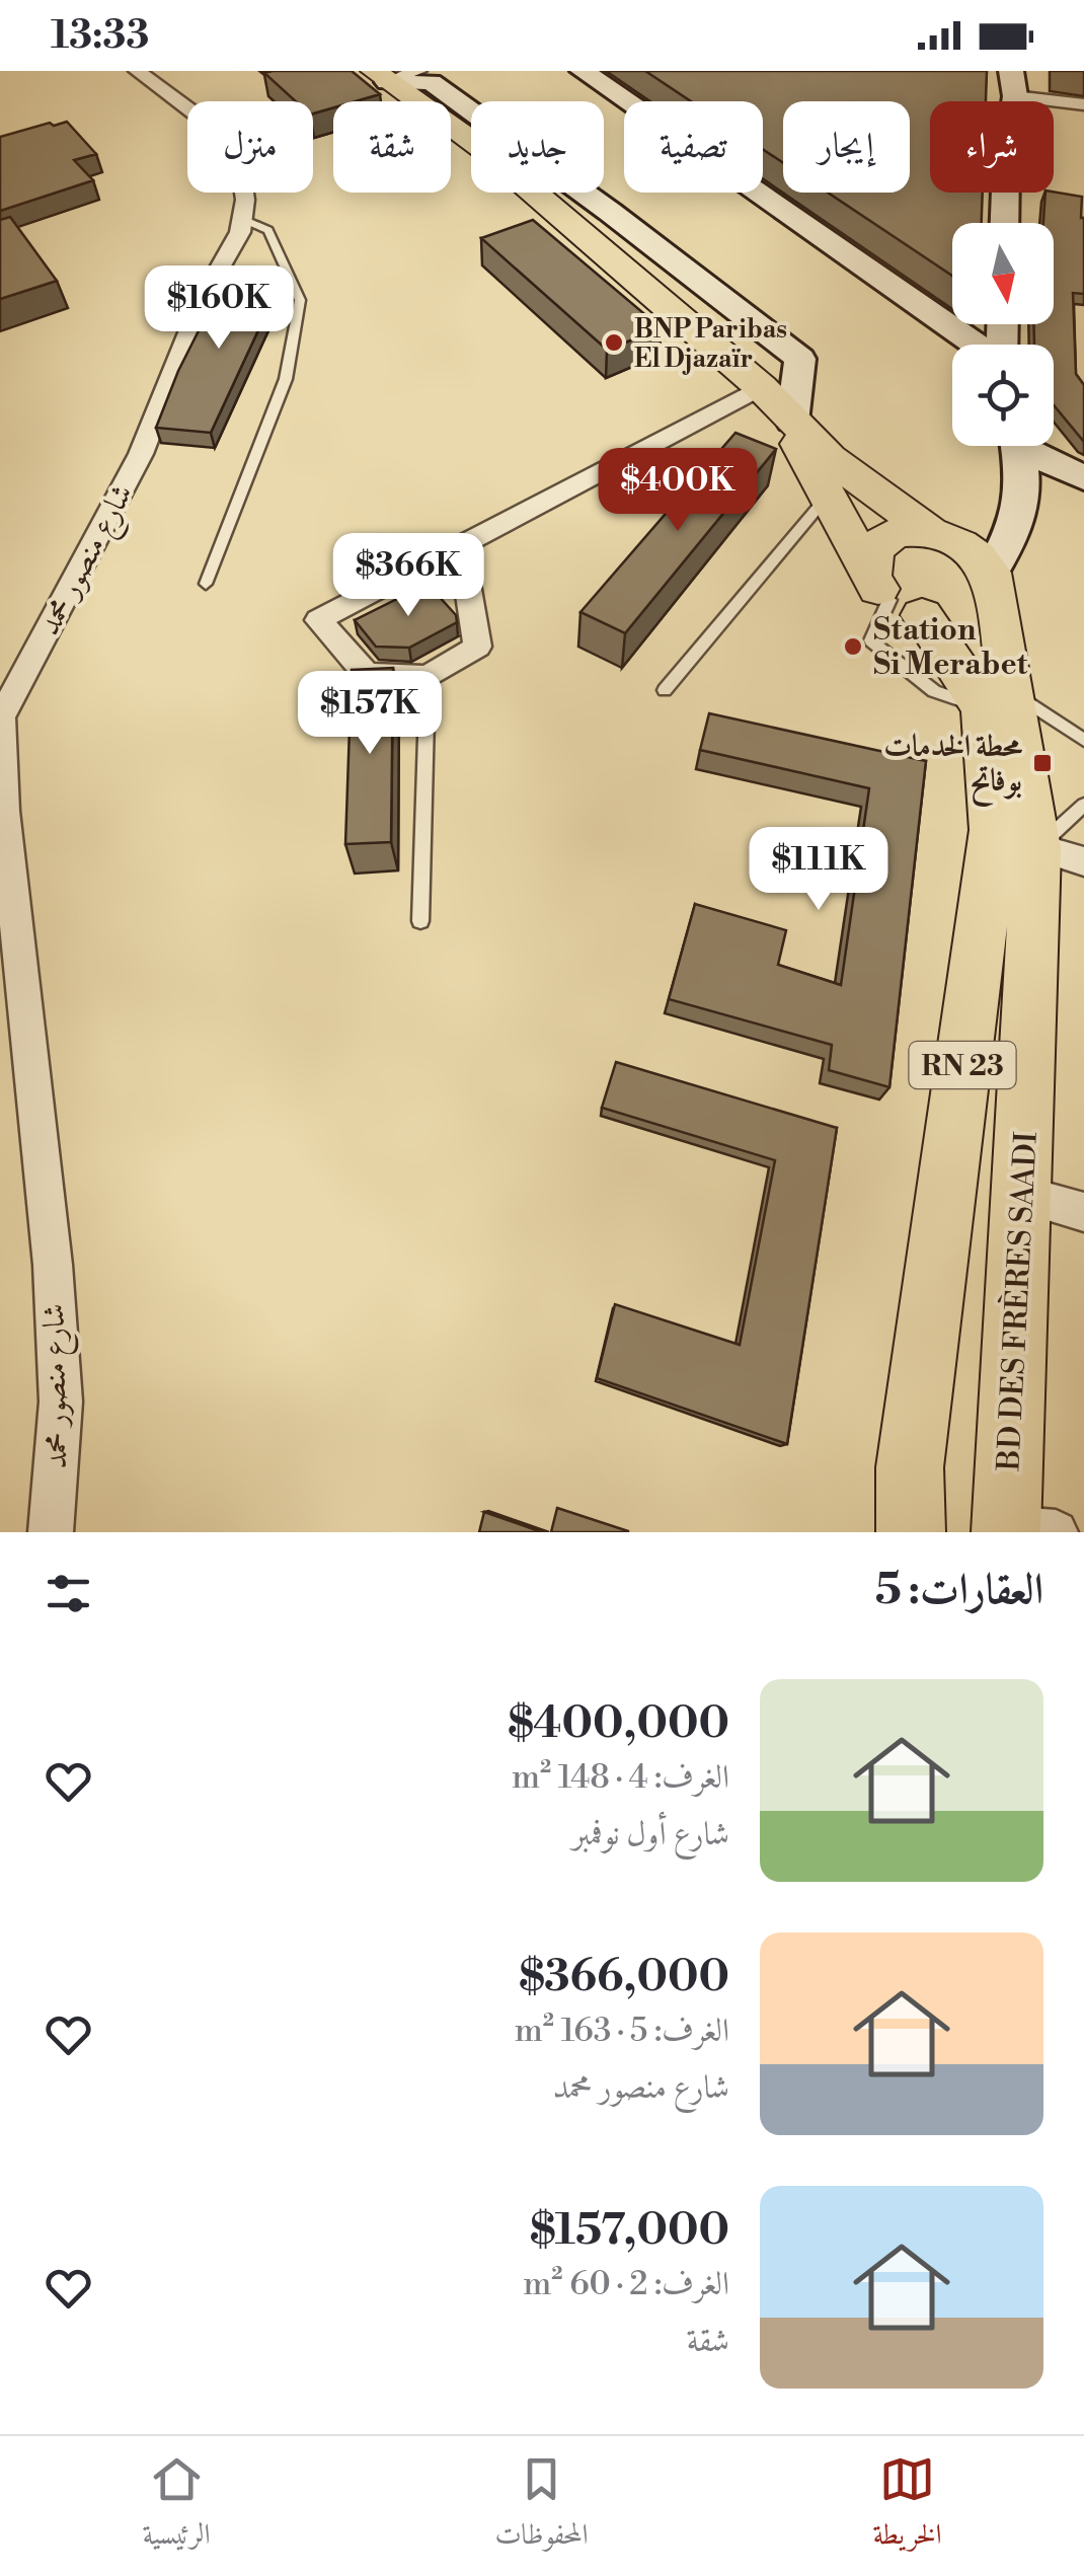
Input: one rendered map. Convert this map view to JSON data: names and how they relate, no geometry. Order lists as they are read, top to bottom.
{
  "streets": {
    "main road": ["RN 23", "BD DES FRÈRES SAADI"],
    "street": ["شارع منصور محمد"]
  },
  "crossings": [
    ["RN 23", "BD DES FRÈRES SAADI"]
  ],
  "places": {
    "other": ["BNP Paribas El Djazaïr", "Station Si Merabet"],
    "transit": ["محطة الخدمات بوفاتح"]
  },
  "north": "bottom",
  "page": {
    "status": "13:33",
    "chip": [
      "شراء",
      "إيجار",
      "تصفية",
      "جديد",
      "شقة",
      "منزل"
    ],
    "price": [
      "$160K",
      "$400K",
      "$366K",
      "$157K",
      "$111K"
    ],
    "heading": "العقارات: 5",
    "list": [
      {
        "name": "$400,000",
        "note": "الغرف: 4 · 148 m² · شارع أول نوفمبر"
      },
      {
        "name": "$366,000",
        "note": "الغرف: 5 · 163 m² · شارع منصور محمد"
      },
      {
        "name": "$157,000",
        "note": "الغرف: 2 · 60 m² · شقة"
      }
    ],
    "tabs": ["الخريطة", "المحفوظات", "الرئيسية"]
  }
}
